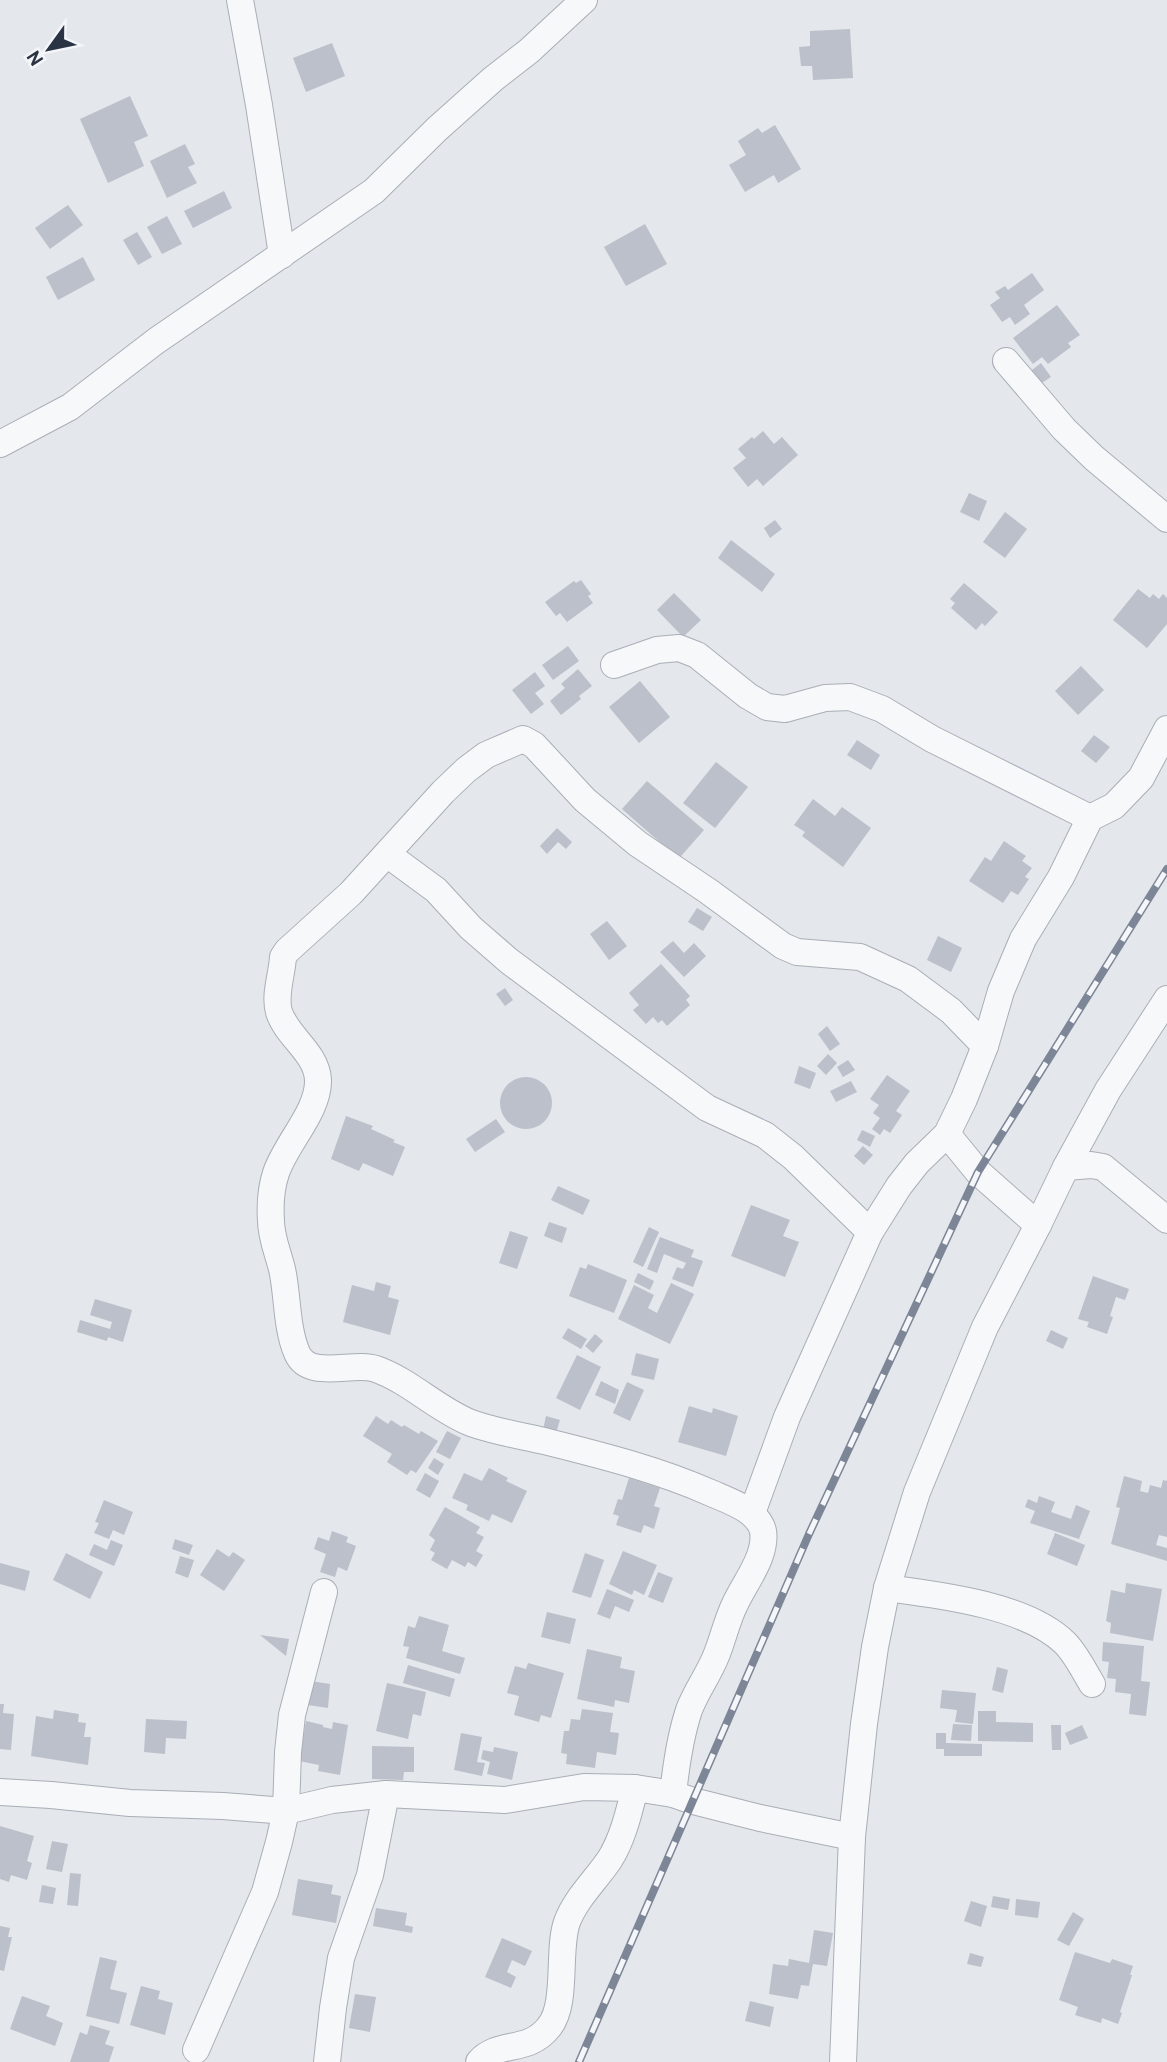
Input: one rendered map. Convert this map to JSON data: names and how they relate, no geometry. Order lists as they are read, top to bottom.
{
  "north": "bottom left"
}
